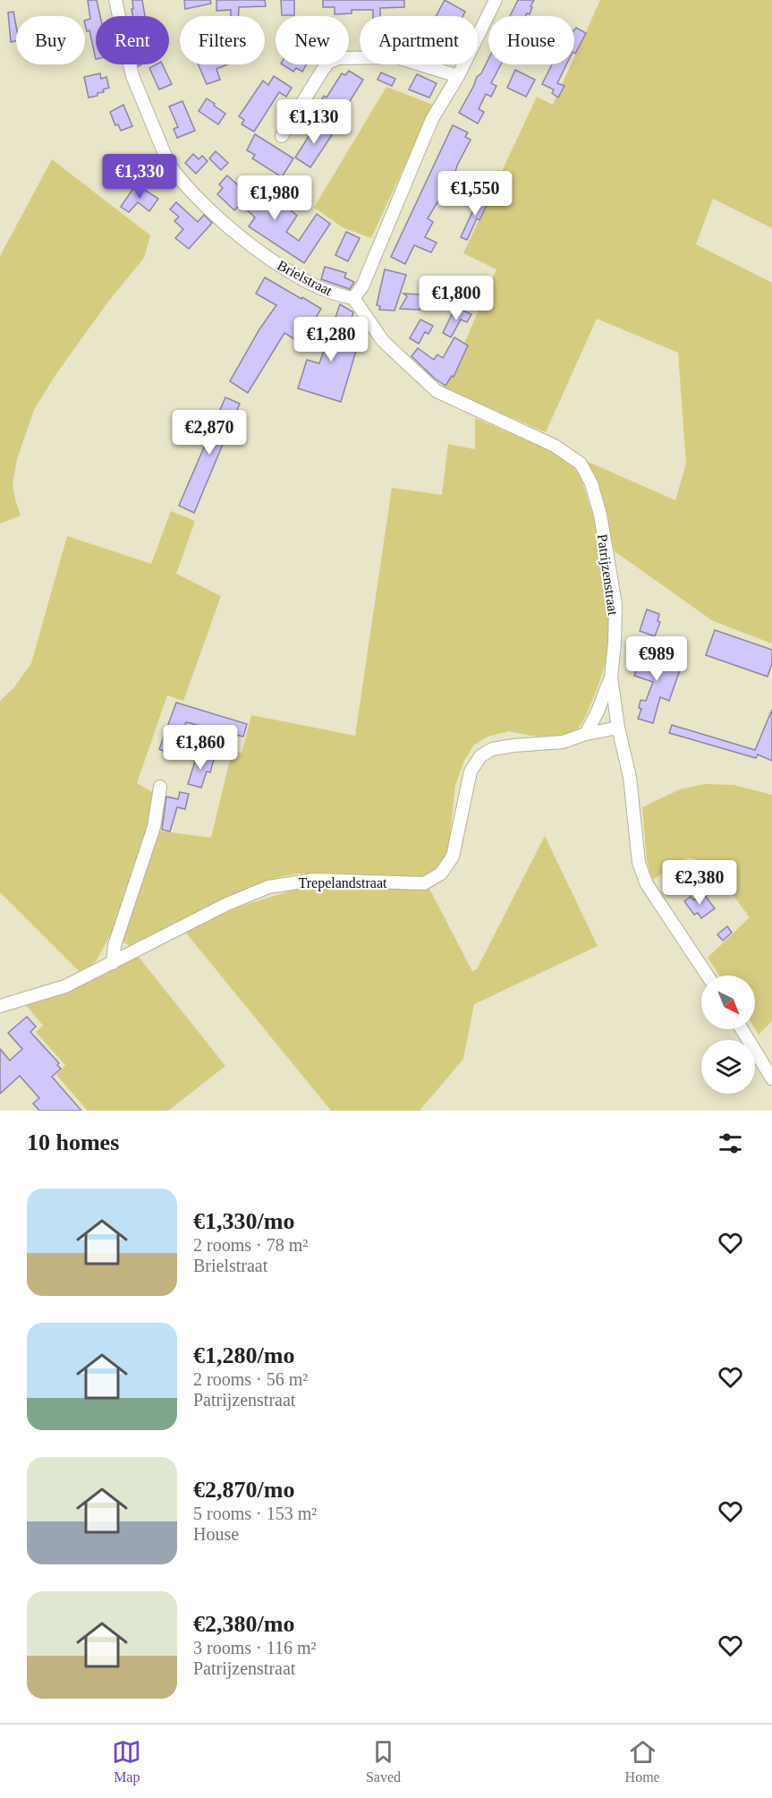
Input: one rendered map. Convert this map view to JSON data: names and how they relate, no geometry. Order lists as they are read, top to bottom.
{
  "streets": {
    "street": ["Brielstraat", "Patrijzenstraat", "Trepelandstraat"]
  },
  "crossings": [
    ["Brielstraat", "Patrijzenstraat"],
    ["Patrijzenstraat", "Trepelandstraat"]
  ],
  "north": "bottom right",
  "page": {
    "chip": [
      "Buy",
      "Rent",
      "Filters",
      "New",
      "Apartment",
      "House"
    ],
    "price": [
      "€1,130",
      "€1,330",
      "€1,550",
      "€1,980",
      "€1,800",
      "€1,280",
      "€2,870",
      "€989",
      "€1,860",
      "€2,380"
    ],
    "heading": "10 homes",
    "list": [
      {
        "name": "€1,330/mo",
        "note": "2 rooms · 78 m² · Brielstraat"
      },
      {
        "name": "€1,280/mo",
        "note": "2 rooms · 56 m² · Patrijzenstraat"
      },
      {
        "name": "€2,870/mo",
        "note": "5 rooms · 153 m² · House"
      },
      {
        "name": "€2,380/mo",
        "note": "3 rooms · 116 m² · Patrijzenstraat"
      }
    ],
    "tabs": ["Map", "Saved", "Home"]
  }
}
